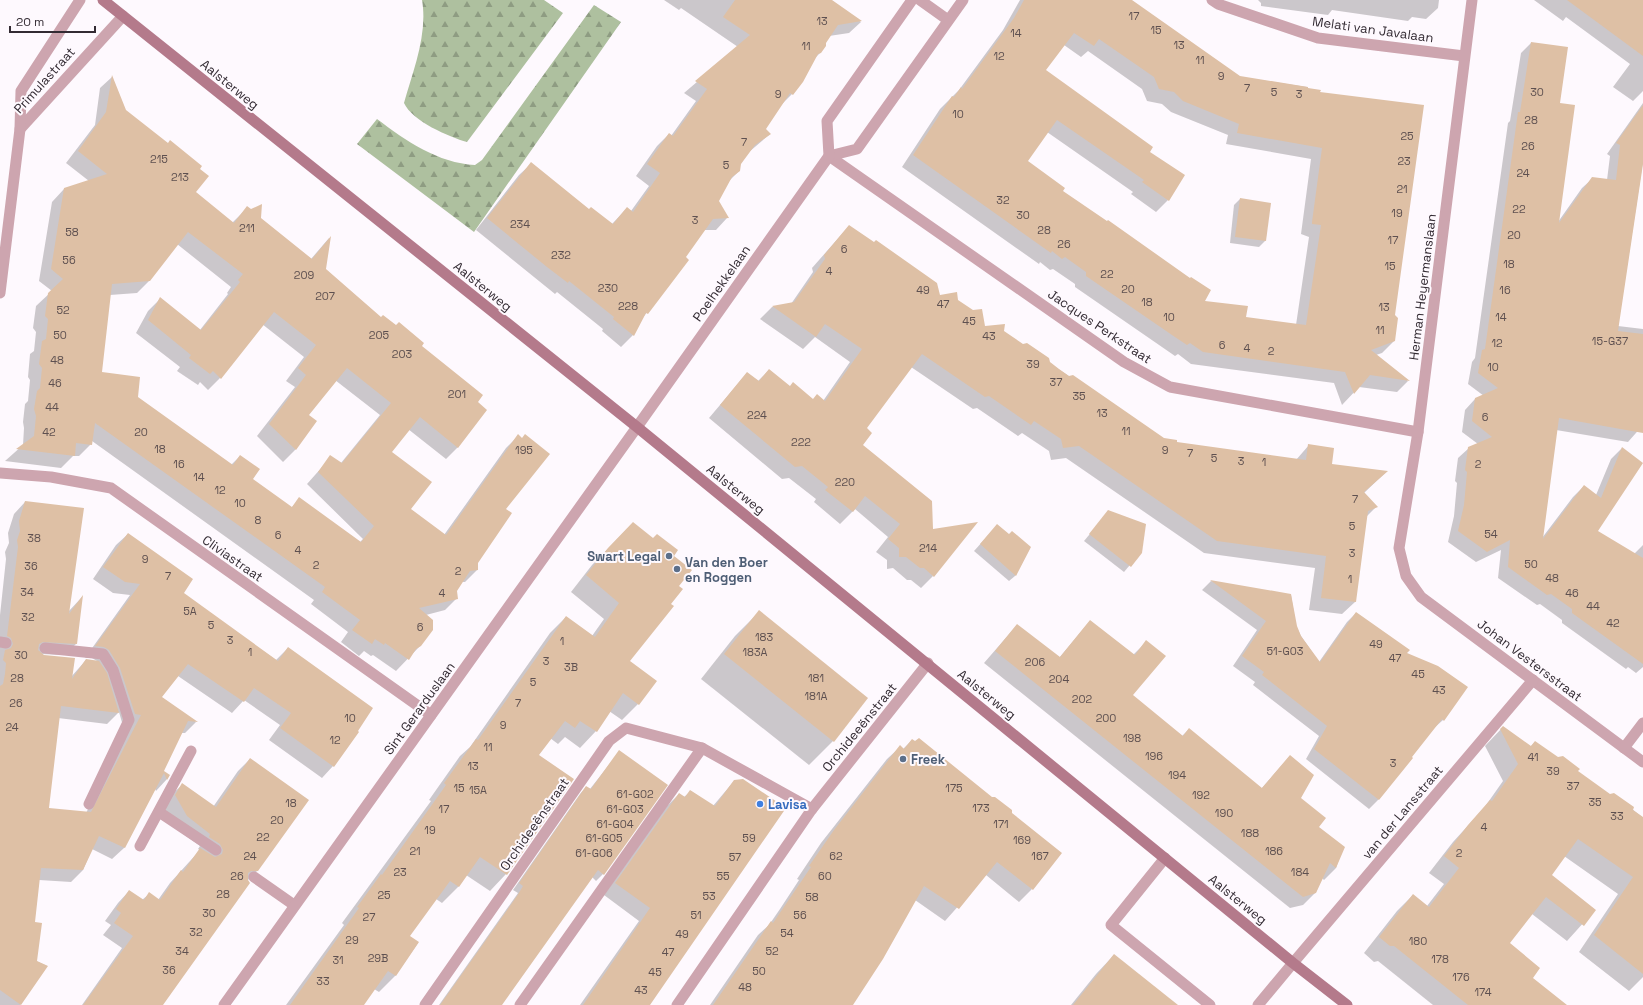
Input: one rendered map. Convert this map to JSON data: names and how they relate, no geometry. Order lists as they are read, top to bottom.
{
  "streets": {
    "main road": ["Aalsterweg"],
    "street": [
      "Melati van Javalaan",
      "Primulastraat",
      "Poelhekkelaan",
      "Herman Heyermanslaan",
      "Jacques Perkstraat",
      "Cliviastraat",
      "Johan Vestersstraat",
      "Sint Gerarduslaan",
      "Orchideeënstraat",
      "van der Lansstraat"
    ]
  },
  "crossings": [
    ["Melati van Javalaan", "Herman Heyermanslaan"],
    ["Primulastraat", "Aalsterweg"],
    ["Aalsterweg", "Poelhekkelaan"],
    ["Aalsterweg", "Sint Gerarduslaan"],
    ["Aalsterweg", "Orchideeënstraat"],
    ["Aalsterweg", "van der Lansstraat"],
    ["Poelhekkelaan", "Jacques Perkstraat"],
    ["Poelhekkelaan", "Sint Gerarduslaan"],
    ["Herman Heyermanslaan", "Jacques Perkstraat"],
    ["Herman Heyermanslaan", "Johan Vestersstraat"],
    ["Cliviastraat", "Sint Gerarduslaan"],
    ["Johan Vestersstraat", "van der Lansstraat"]
  ],
  "places": [
    "Swart Legal",
    "Van den Boer en Roggen",
    "Freek",
    "Lavisa"
  ],
  "house_numbers": [
    "17",
    "13",
    "15",
    "14",
    "13",
    "11",
    "12",
    "11",
    "9",
    "7",
    "5",
    "30",
    "9",
    "3",
    "10",
    "28",
    "25",
    "7",
    "26",
    "215",
    "23",
    "5",
    "24",
    "213",
    "21",
    "32",
    "22",
    "19",
    "30",
    "3",
    "234",
    "211",
    "28",
    "58",
    "20",
    "17",
    "26",
    "6",
    "232",
    "56",
    "18",
    "15",
    "4",
    "22",
    "209",
    "230",
    "20",
    "49",
    "16",
    "207",
    "18",
    "47",
    "228",
    "13",
    "52",
    "10",
    "14",
    "45",
    "11",
    "50",
    "205",
    "43",
    "15-G37",
    "12",
    "6",
    "4",
    "2",
    "203",
    "48",
    "39",
    "10",
    "37",
    "46",
    "201",
    "35",
    "44",
    "13",
    "224",
    "6",
    "11",
    "42",
    "20",
    "222",
    "18",
    "195",
    "9",
    "7",
    "5",
    "3",
    "1",
    "16",
    "2",
    "14",
    "220",
    "12",
    "7",
    "10",
    "8",
    "5",
    "54",
    "6",
    "38",
    "214",
    "4",
    "3",
    "9",
    "50",
    "2",
    "36",
    "2",
    "7",
    "48",
    "1",
    "34",
    "4",
    "46",
    "44",
    "5A",
    "32",
    "42",
    "5",
    "6",
    "183",
    "3",
    "1",
    "49",
    "51-G03",
    "1",
    "183A",
    "30",
    "47",
    "3",
    "206",
    "3B",
    "45",
    "28",
    "181",
    "204",
    "5",
    "43",
    "181A",
    "202",
    "26",
    "7",
    "10",
    "200",
    "9",
    "24",
    "198",
    "12",
    "11",
    "196",
    "41",
    "3",
    "13",
    "39",
    "194",
    "37",
    "15",
    "175",
    "15A",
    "61-G02",
    "192",
    "35",
    "18",
    "173",
    "17",
    "61-G03",
    "190",
    "33",
    "20",
    "61-G04",
    "171",
    "4",
    "19",
    "188",
    "22",
    "61-G05",
    "59",
    "169",
    "21",
    "186",
    "61-G06",
    "2",
    "24",
    "62",
    "167",
    "57",
    "23",
    "184",
    "26",
    "55",
    "60",
    "28",
    "25",
    "53",
    "58",
    "30",
    "51",
    "56",
    "27",
    "32",
    "54",
    "49",
    "29",
    "180",
    "34",
    "52",
    "47",
    "29B",
    "178",
    "31",
    "36",
    "50",
    "45",
    "176",
    "33",
    "48",
    "43",
    "174"
  ],
  "scale_bar": "20 m"
}
